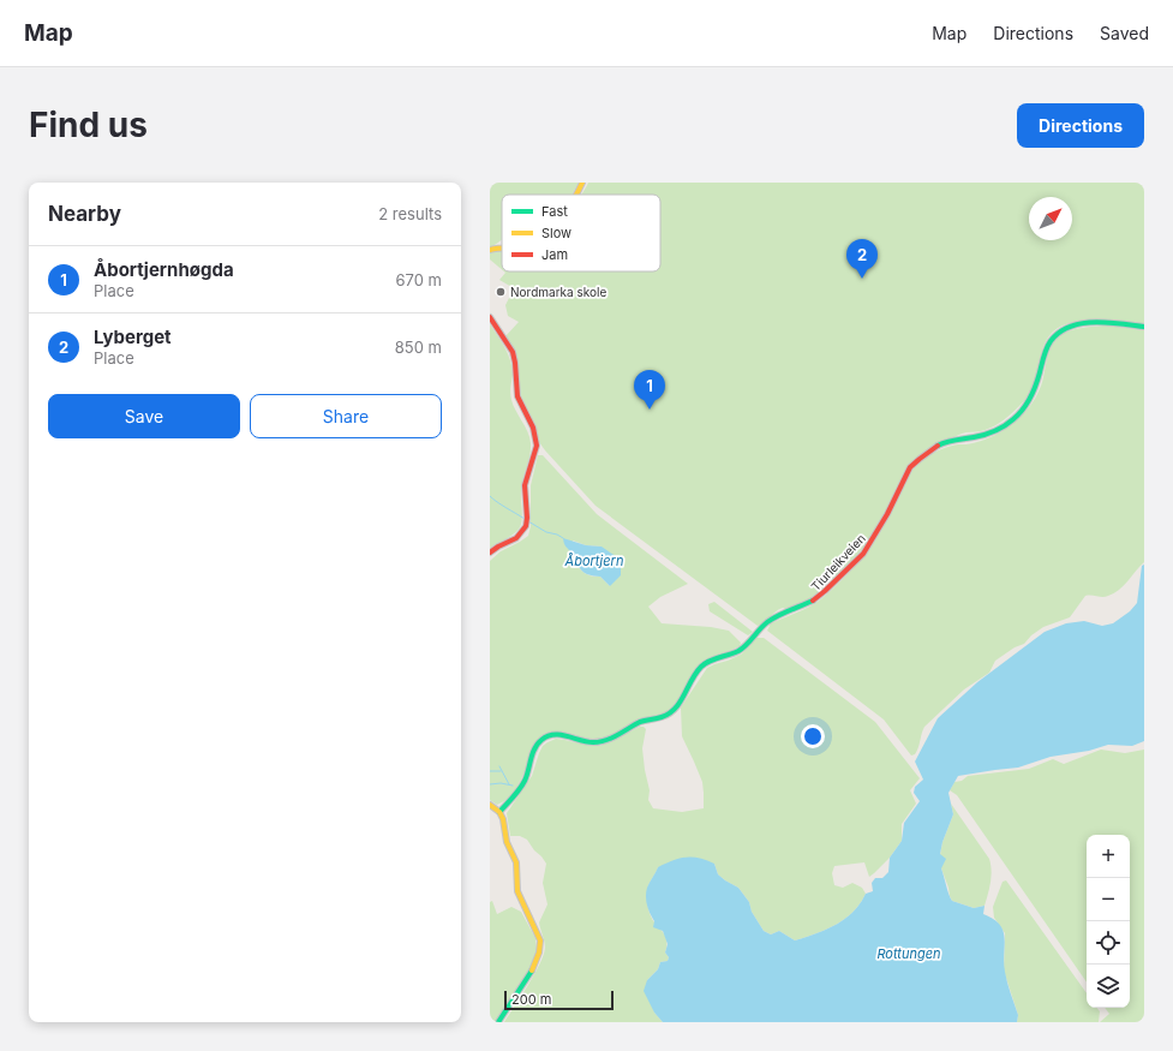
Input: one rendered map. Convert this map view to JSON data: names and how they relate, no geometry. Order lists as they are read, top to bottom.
{
  "streets": {
    "street": ["Tiurleikveien"]
  },
  "water": ["Åbortjern", "Rottungen"],
  "places": ["Nordmarka skole"],
  "legend": ["Fast", "Slow", "Jam"],
  "scale_bar": "200 m",
  "north": "top right",
  "page": {
    "header": "Map",
    "nav": ["Map", "Directions", "Saved"],
    "buttons": [
      "Directions",
      ["Save", "Share"]
    ],
    "title": "Find us",
    "heading": ["Nearby", "2 results"],
    "pins": ["2", "1"],
    "list": [
      {
        "mark": "1",
        "name": "Åbortjernhøgda",
        "note": "Place",
        "value": "670 m"
      },
      {
        "mark": "2",
        "name": "Lyberget",
        "note": "Place",
        "value": "850 m"
      }
    ],
    "map_buttons": ["+", "−"],
    "scale": "200 m"
  }
}
